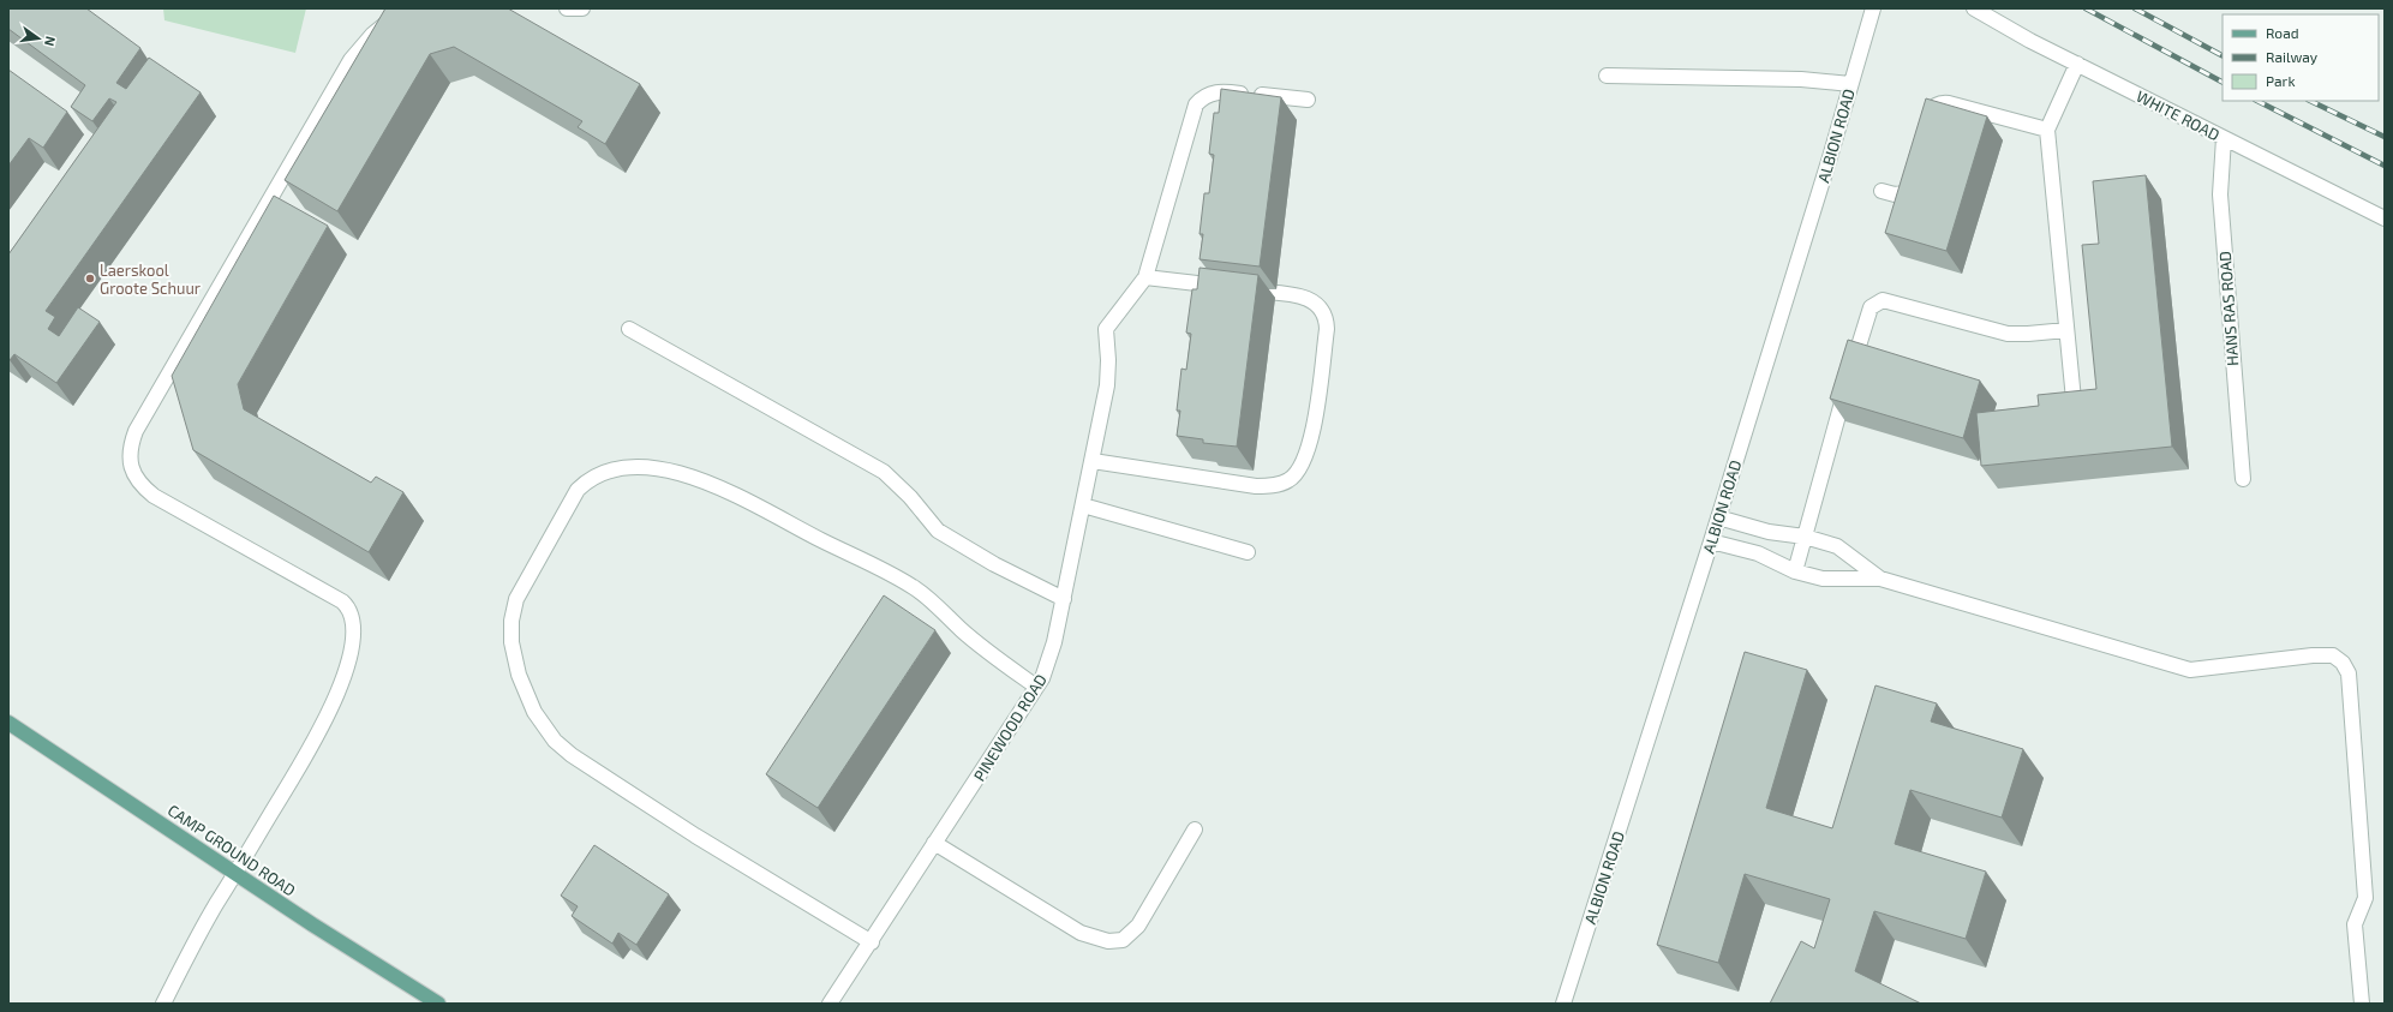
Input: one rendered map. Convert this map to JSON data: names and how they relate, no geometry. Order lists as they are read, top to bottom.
{
  "streets": {
    "main road": ["CAMP GROUND ROAD"],
    "street": [
      "WHITE ROAD",
      "ALBION ROAD",
      "HANS RAS ROAD",
      "PINEWOOD ROAD"
    ]
  },
  "crossings": [
    ["WHITE ROAD", "HANS RAS ROAD"]
  ],
  "places": ["Laerskool Groote Schuur"],
  "legend": ["Road", "Railway", "Park"],
  "north": "right"
}
